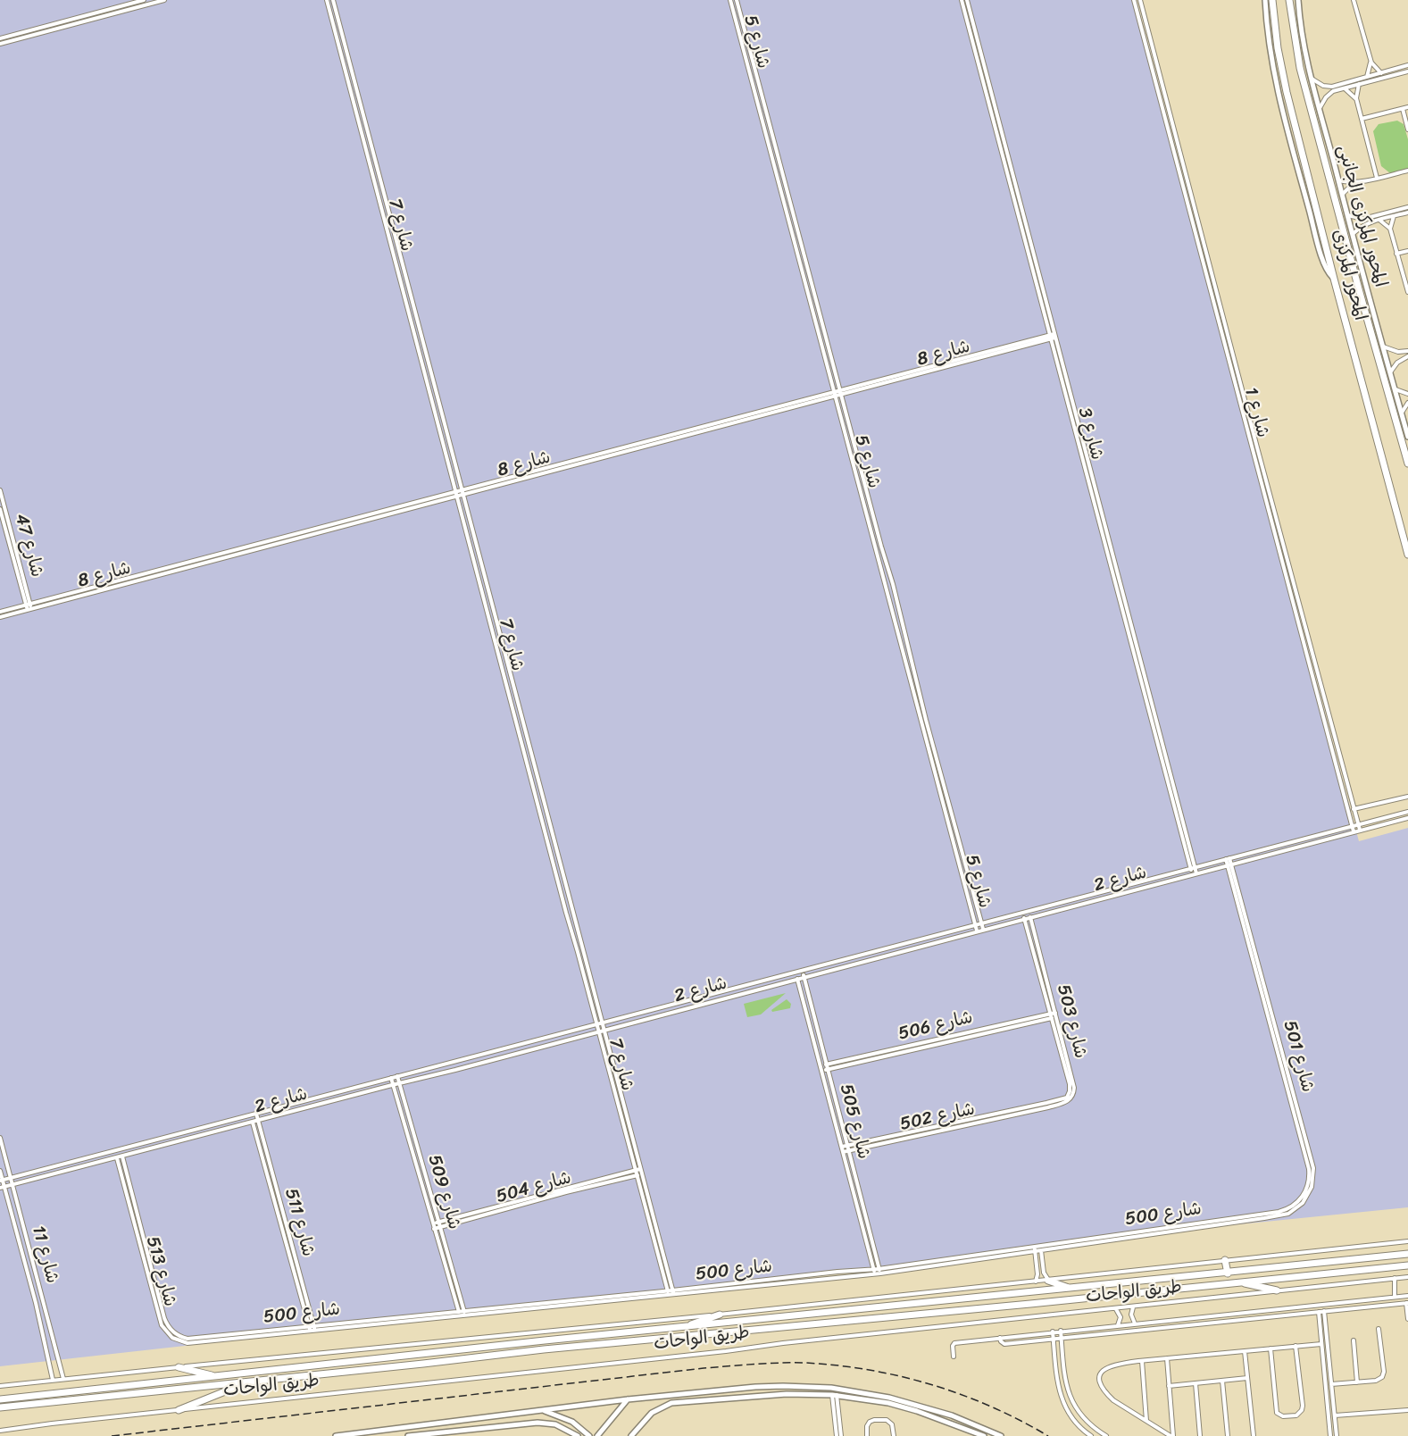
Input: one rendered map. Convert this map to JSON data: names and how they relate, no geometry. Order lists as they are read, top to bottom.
{
  "streets": {
    "highway": ["المحور المركزى", "طريق الواحات"],
    "street": [
      "شارع 5",
      "المحور المركزى الجانبى",
      "شارع 7",
      "شارع 8",
      "شارع 1",
      "شارع 3",
      "شارع 47",
      "شارع 2",
      "شارع 503",
      "شارع 506",
      "شارع 501",
      "شارع 502",
      "شارع 505",
      "شارع 504",
      "شارع 509",
      "شارع 500",
      "شارع 511",
      "شارع 11",
      "شارع 513"
    ]
  },
  "crossings": [
    ["شارع 5", "شارع 8"],
    ["شارع 5", "شارع 2"],
    ["شارع 7", "شارع 8"],
    ["شارع 7", "شارع 2"],
    ["شارع 7", "شارع 504"],
    ["شارع 7", "شارع 500"],
    ["شارع 8", "شارع 3"],
    ["شارع 8", "شارع 47"],
    ["شارع 1", "شارع 2"],
    ["شارع 3", "شارع 2"],
    ["شارع 2", "شارع 503"],
    ["شارع 2", "شارع 501"],
    ["شارع 2", "شارع 505"],
    ["شارع 2", "شارع 509"],
    ["شارع 2", "شارع 511"],
    ["شارع 2", "شارع 11"],
    ["شارع 2", "شارع 513"],
    ["شارع 503", "شارع 506"],
    ["شارع 503", "شارع 502"],
    ["شارع 506", "شارع 505"],
    ["شارع 501", "شارع 500"],
    ["شارع 502", "شارع 505"],
    ["شارع 505", "شارع 500"],
    ["شارع 504", "شارع 509"],
    ["شارع 509", "شارع 500"],
    ["شارع 500", "شارع 511"],
    ["شارع 500", "شارع 513"],
    ["شارع 11", "طريق الواحات"]
  ]
}
